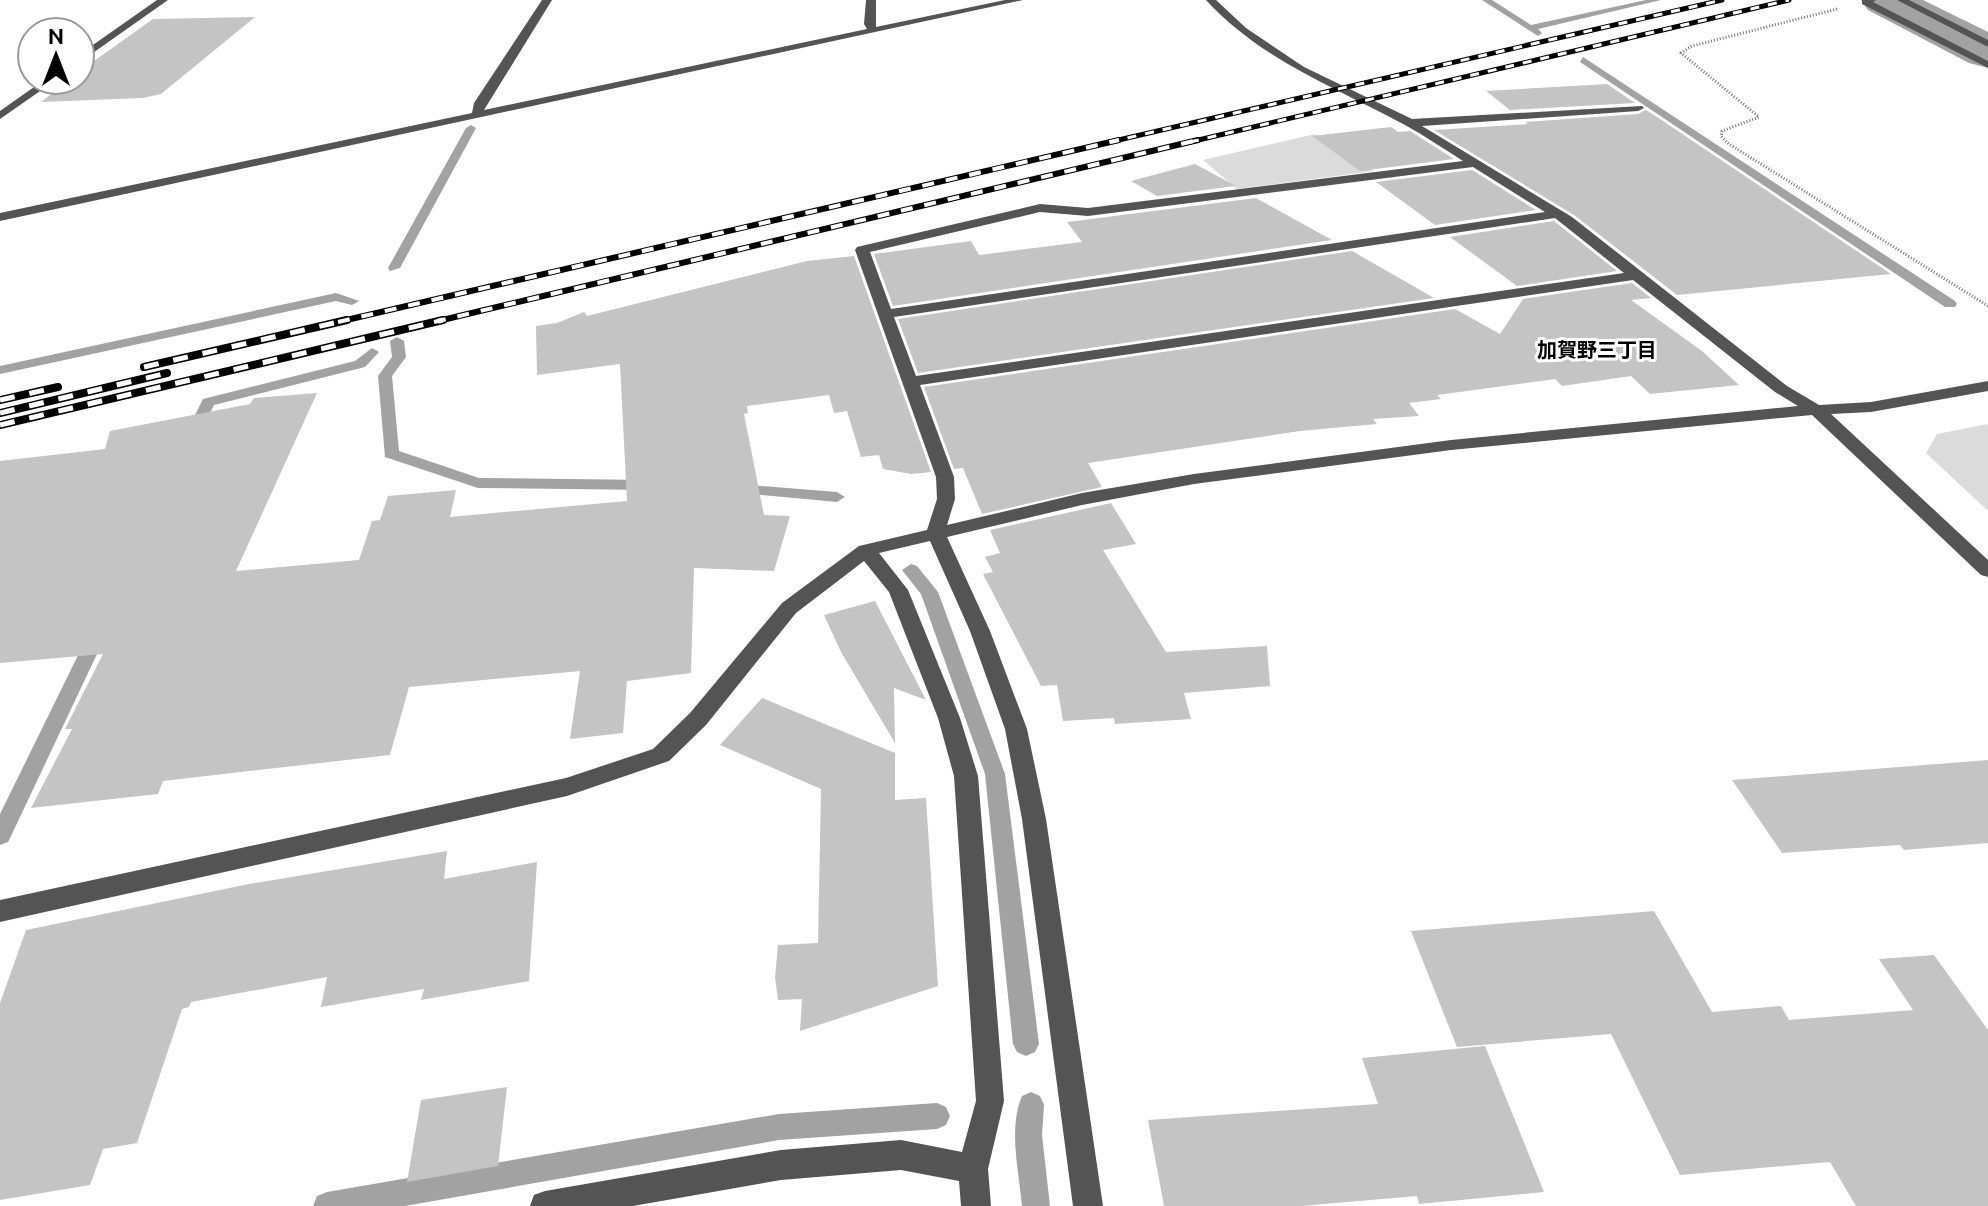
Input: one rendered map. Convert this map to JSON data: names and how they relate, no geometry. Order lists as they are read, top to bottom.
{
  "districts": ["加賀野三丁目"],
  "north": "top"
}
